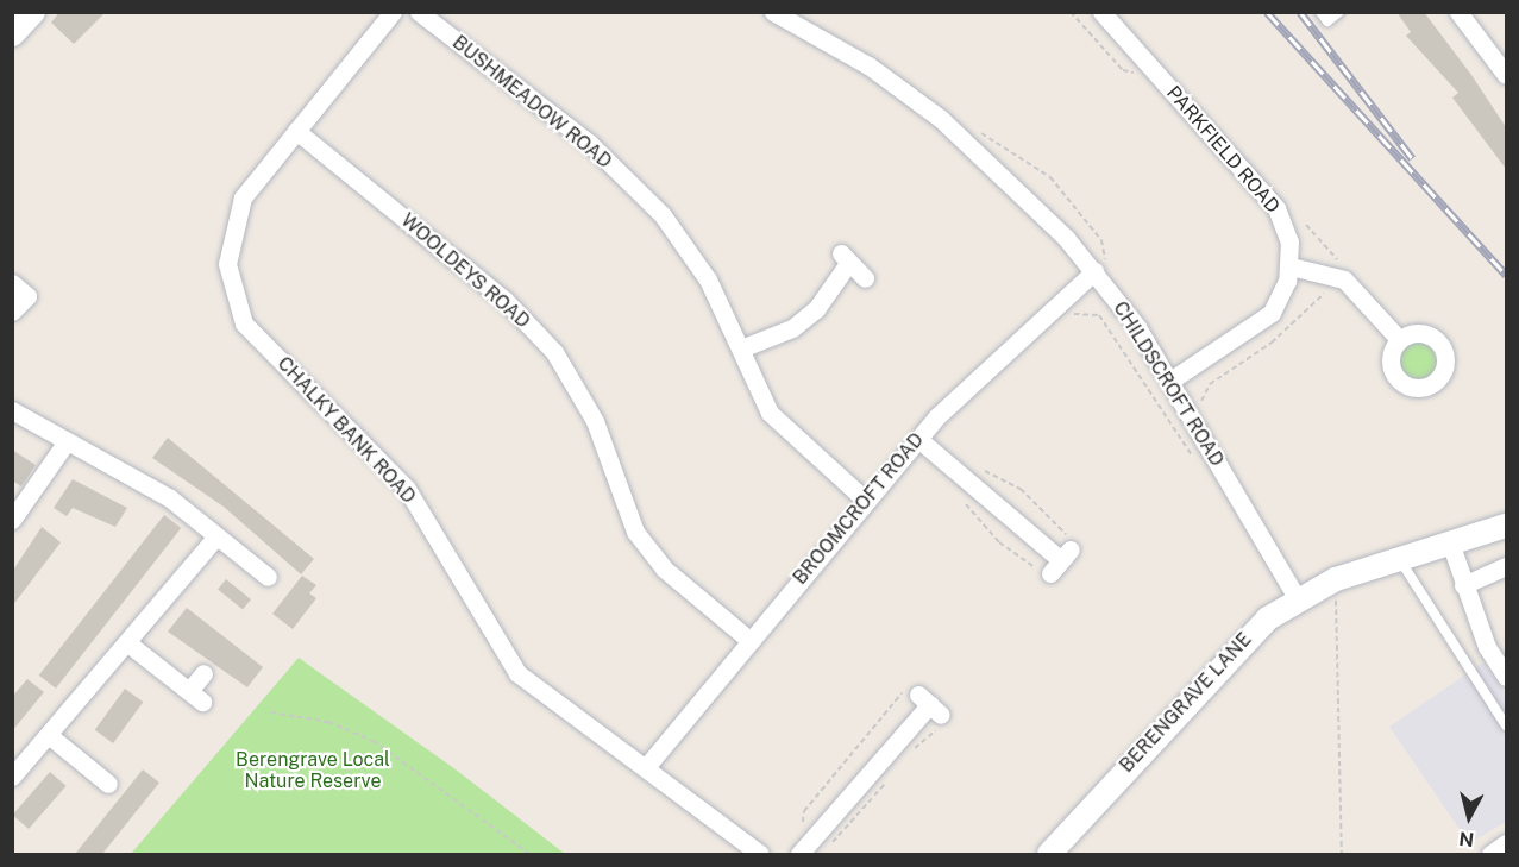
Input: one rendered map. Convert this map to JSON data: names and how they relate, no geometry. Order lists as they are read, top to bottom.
{
  "streets": {
    "street": [
      "BUSHMEADOW ROAD",
      "PARKFIELD ROAD",
      "WOOLDEYS ROAD",
      "CHILDSCROFT ROAD",
      "CHALKY BANK ROAD",
      "BROOMCROFT ROAD",
      "BERENGRAVE LANE"
    ]
  },
  "crossings": [
    ["BUSHMEADOW ROAD", "BROOMCROFT ROAD"],
    ["PARKFIELD ROAD", "CHILDSCROFT ROAD"],
    ["WOOLDEYS ROAD", "CHALKY BANK ROAD"],
    ["WOOLDEYS ROAD", "BROOMCROFT ROAD"],
    ["CHILDSCROFT ROAD", "BROOMCROFT ROAD"],
    ["CHILDSCROFT ROAD", "BERENGRAVE LANE"],
    ["CHALKY BANK ROAD", "BROOMCROFT ROAD"]
  ],
  "parks": ["Berengrave Local Nature Reserve"],
  "north": "bottom"
}
